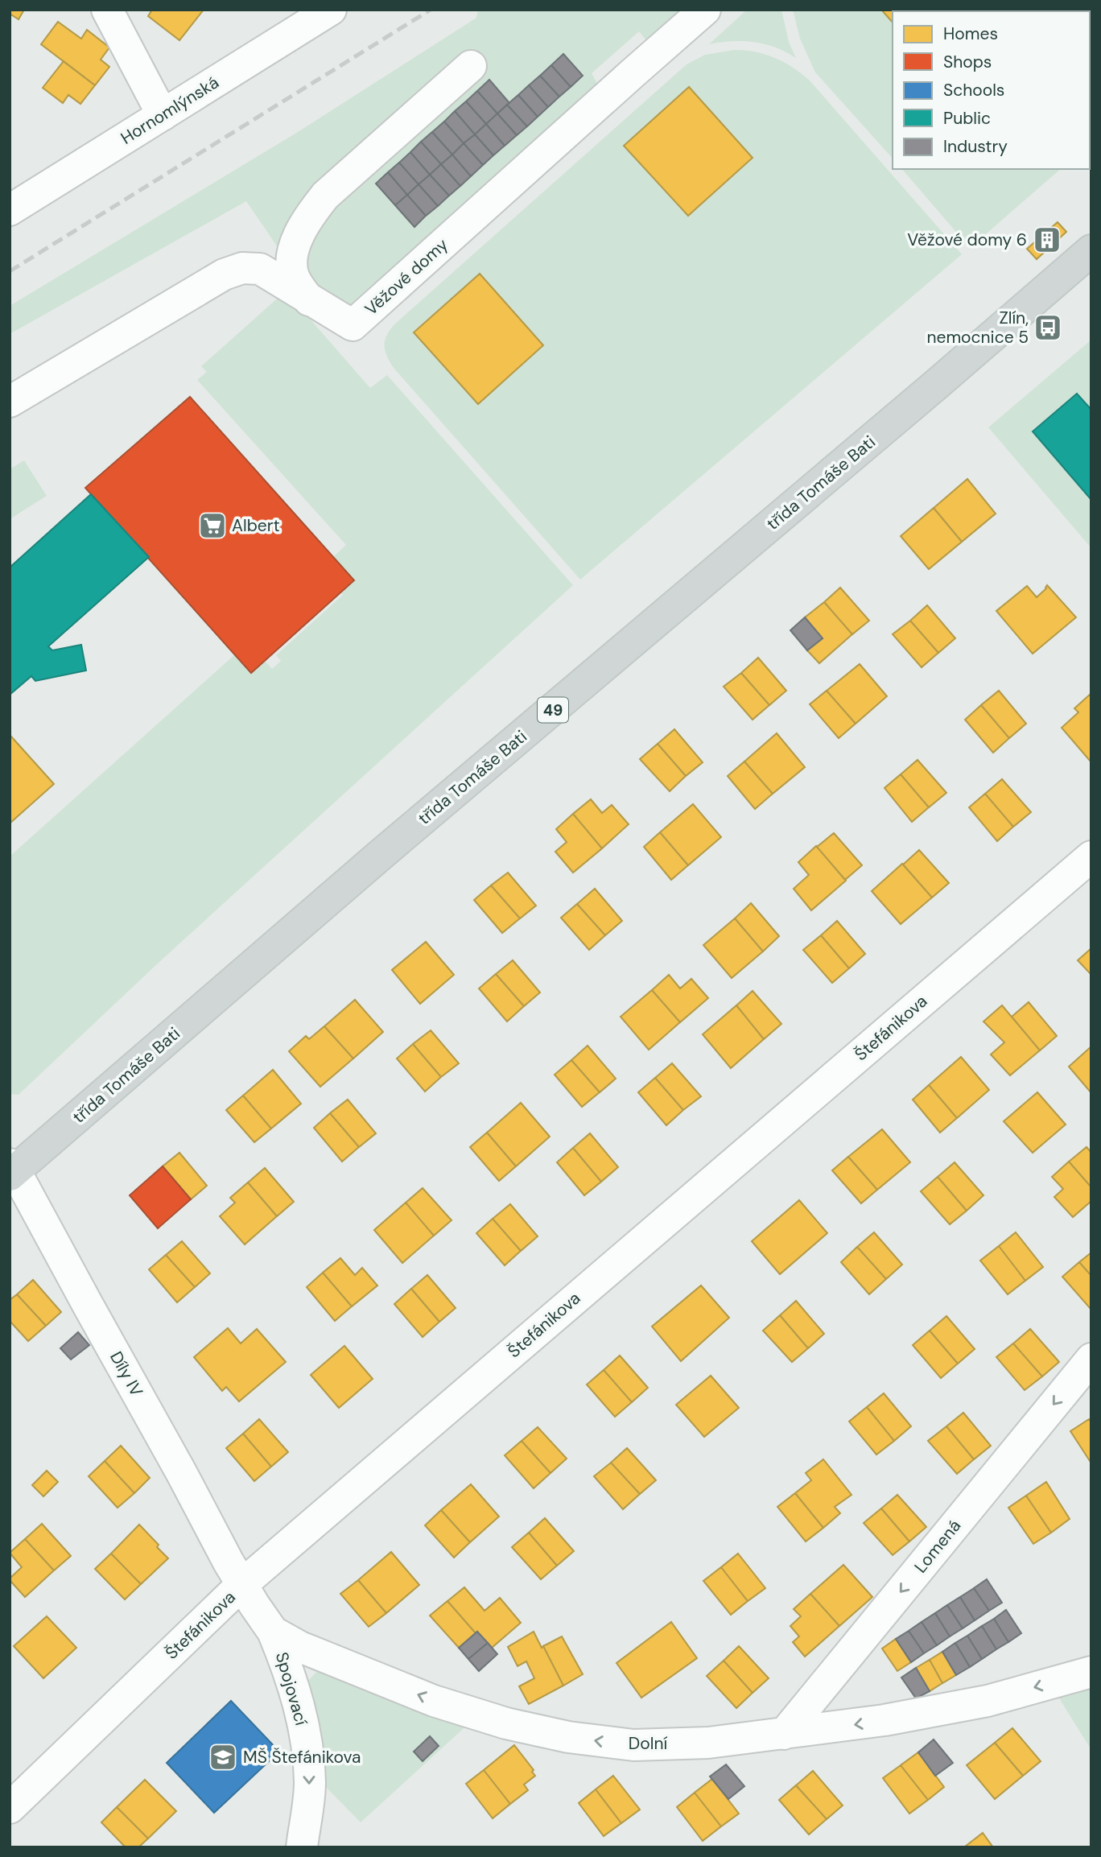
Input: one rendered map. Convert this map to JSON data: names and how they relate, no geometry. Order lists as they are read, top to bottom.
{
  "streets": {
    "main road": ["třída Tomáše Bati", "49"],
    "street": [
      "Hornomlýnská",
      "Věžové domy",
      "Štefánikova",
      "Díly IV",
      "Lomená",
      "Spojovací",
      "Dolní"
    ]
  },
  "crossings": [
    ["třída Tomáše Bati", "Díly IV"],
    ["Štefánikova", "Díly IV"],
    ["Štefánikova", "Dolní"],
    ["Díly IV", "Dolní"],
    ["Lomená", "Dolní"],
    ["Spojovací", "Dolní"]
  ],
  "one_way": ["Lomená", "Spojovací", "Dolní"],
  "places": {
    "building": ["Věžové domy 6"],
    "bus stop": ["Zlín, nemocnice 5"],
    "supermarket": ["Albert"],
    "school or university": ["MŠ Štefánikova"]
  },
  "legend": [
    "Homes",
    "Shops",
    "Schools",
    "Public",
    "Industry"
  ]
}
